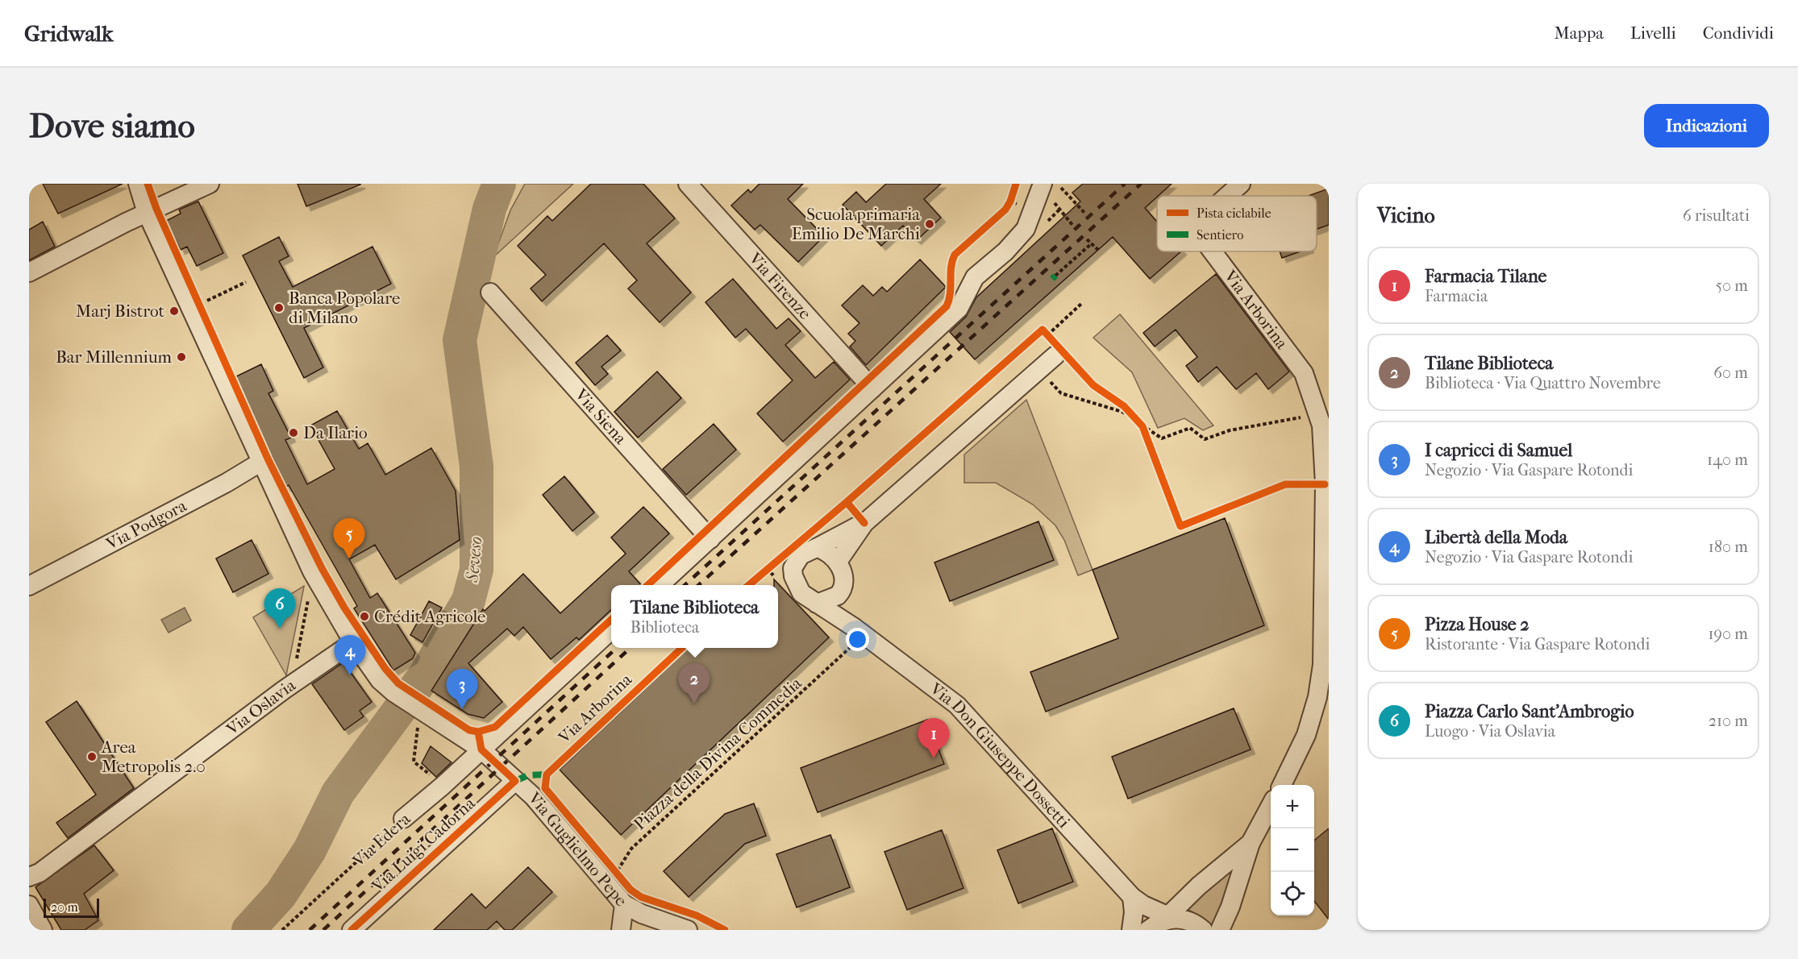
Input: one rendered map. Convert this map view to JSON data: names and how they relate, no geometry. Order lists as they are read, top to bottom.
{
  "streets": {
    "street": [
      "Via Firenze",
      "Via Arborina",
      "Via Siena",
      "Via Podgora",
      "Via Oslavia",
      "Via Don Giuseppe Dossetti",
      "Via Edera",
      "Via Luigi Cadorna",
      "Via Guglielmo Pepe"
    ],
    "path": ["Piazza della Divina Commedia"]
  },
  "crossings": [
    ["Via Podgora", "Via Guglielmo Pepe"],
    ["Via Oslavia", "Via Guglielmo Pepe"],
    ["Via Edera", "Via Guglielmo Pepe"],
    ["Via Luigi Cadorna", "Via Guglielmo Pepe"]
  ],
  "water": ["Seveso"],
  "places": [
    "Scuola primaria Emilio De Marchi",
    "Banca Popolare di Milano",
    "Marj Bistrot",
    "Bar Millennium",
    "Da Ilario",
    "Crédit Agricole",
    "Area Metropolis 2.0"
  ],
  "legend": ["Pista ciclabile", "Sentiero"],
  "scale_bar": "20 m",
  "page": {
    "header": "Gridwalk",
    "nav": ["Mappa", "Livelli", "Condividi"],
    "buttons": "Indicazioni",
    "title": "Dove siamo",
    "heading": ["Vicino", "6 risultati"],
    "list": [
      {
        "mark": "1",
        "name": "Farmacia Tilane",
        "note": "Farmacia",
        "value": "50 m"
      },
      {
        "mark": "2",
        "name": "Tilane Biblioteca",
        "note": "Biblioteca · Via Quattro Novembre",
        "value": "60 m"
      },
      {
        "mark": "3",
        "name": "I capricci di Samuel",
        "note": "Negozio · Via Gaspare Rotondi",
        "value": "140 m"
      },
      {
        "mark": "4",
        "name": "Libertà della Moda",
        "note": "Negozio · Via Gaspare Rotondi",
        "value": "180 m"
      },
      {
        "mark": "5",
        "name": "Pizza House 2",
        "note": "Ristorante · Via Gaspare Rotondi",
        "value": "190 m"
      },
      {
        "mark": "6",
        "name": "Piazza Carlo Sant'Ambrogio",
        "note": "Luogo · Via Oslavia",
        "value": "210 m"
      }
    ],
    "pins": [
      "5",
      "6",
      "4",
      "2",
      "3",
      "1"
    ],
    "popup": ["Tilane Biblioteca", "Biblioteca"],
    "map_buttons": ["+", "−"],
    "scale": "20 m"
  }
}
